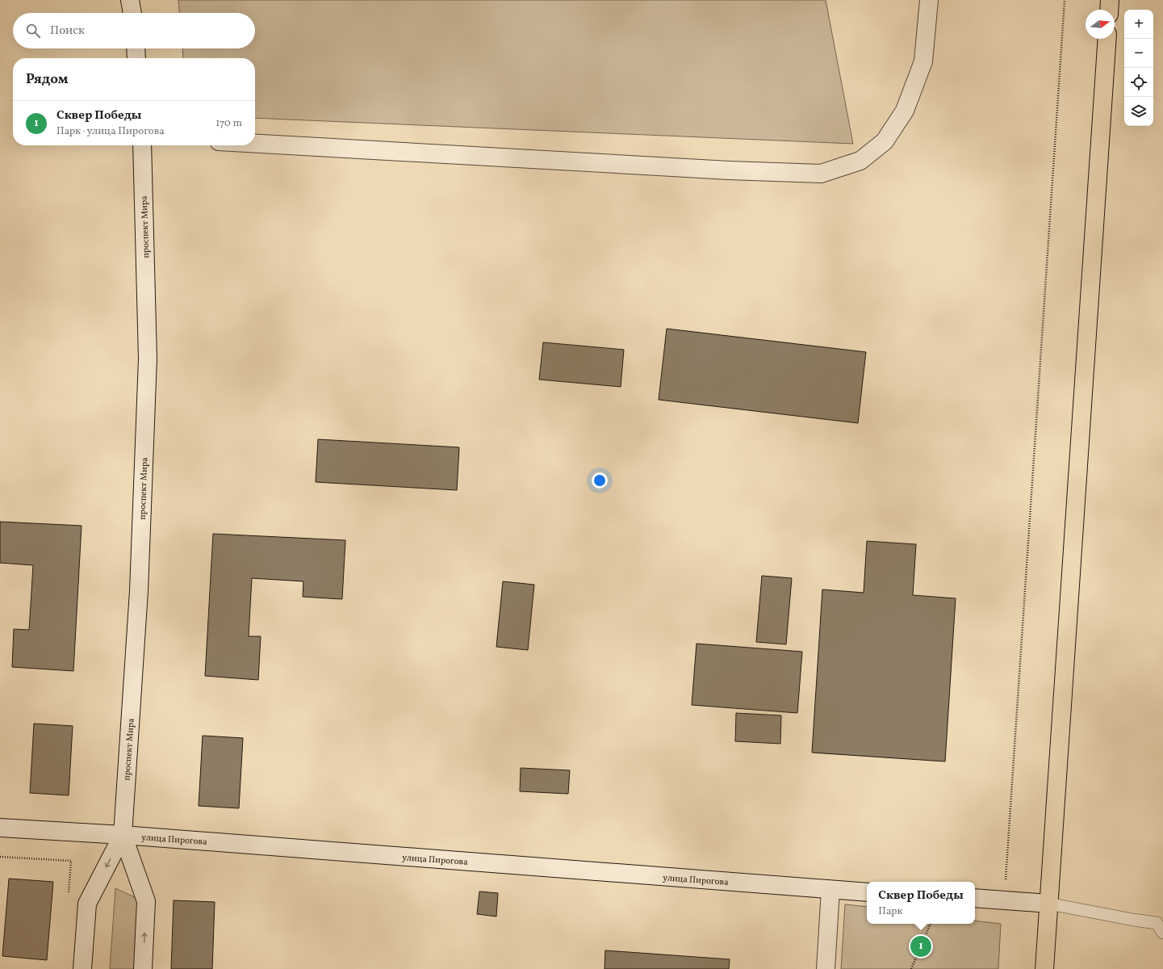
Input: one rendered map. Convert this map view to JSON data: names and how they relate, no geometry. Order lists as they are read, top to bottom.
{
  "streets": {
    "street": ["проспект Мира", "улица Пирогова"]
  },
  "crossings": [
    ["проспект Мира", "улица Пирогова"]
  ],
  "north": "right",
  "page": {
    "map_buttons": ["+", "−"],
    "search": "Поиск",
    "heading": "Рядом",
    "list": [
      {
        "mark": "1",
        "name": "Сквер Победы",
        "note": "Парк · улица Пирогова",
        "value": "170 m"
      }
    ],
    "popup": ["Сквер Победы", "Парк"],
    "pins": "1"
  }
}
